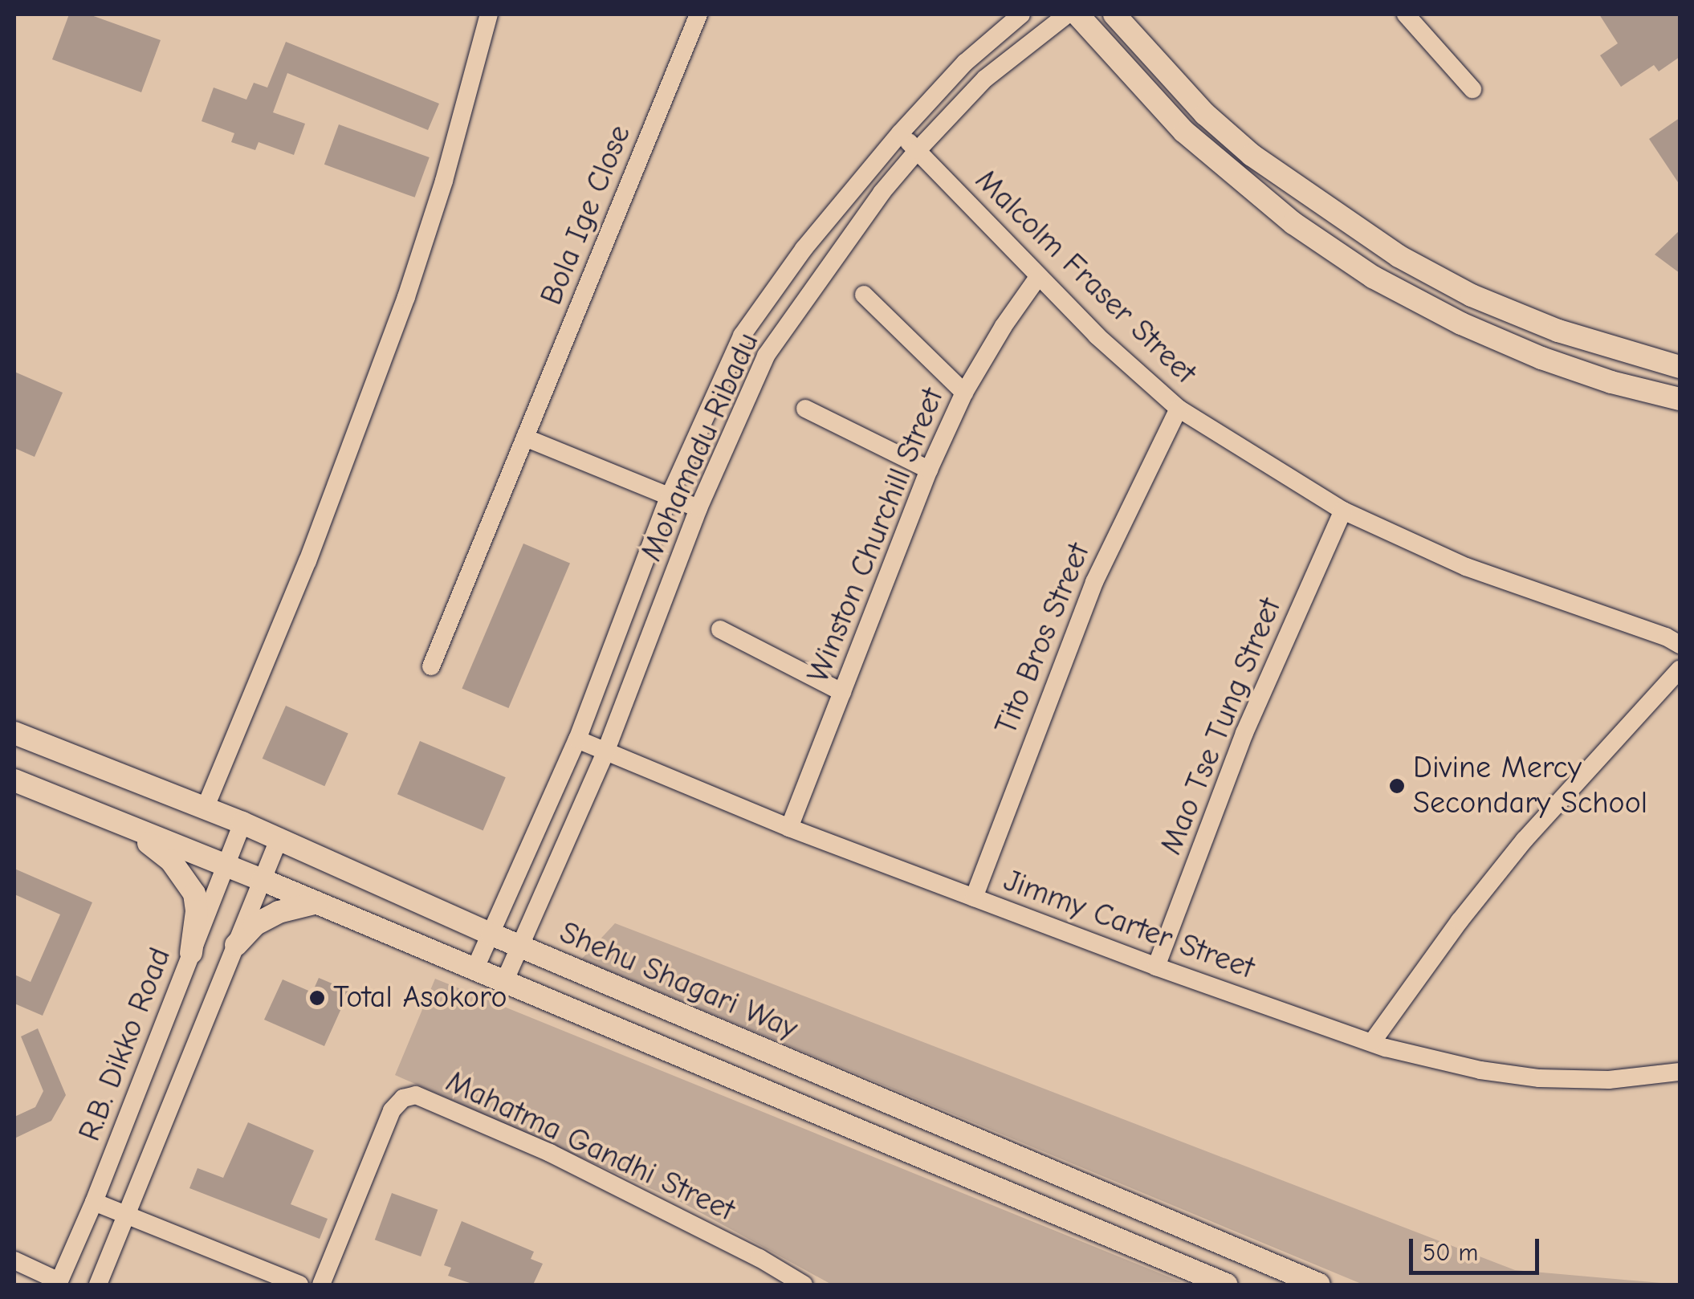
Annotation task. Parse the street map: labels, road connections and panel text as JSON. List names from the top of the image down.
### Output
{
  "streets": {
    "main road": ["Shehu Shagari Way"],
    "street": [
      "Bola Ige Close",
      "Malcolm Fraser Street",
      "Mohamadu Ribadu",
      "Winston Churchill Street",
      "Tito Bros Street",
      "Mao Tse Tung Street",
      "Jimmy Carter Street",
      "R.B. Dikko Road",
      "Mahatma Gandhi Street"
    ]
  },
  "crossings": [
    ["Malcolm Fraser Street", "Mohamadu Ribadu"],
    ["Malcolm Fraser Street", "Winston Churchill Street"],
    ["Malcolm Fraser Street", "Tito Bros Street"],
    ["Malcolm Fraser Street", "Mao Tse Tung Street"],
    ["Mohamadu Ribadu", "Jimmy Carter Street"],
    ["Mohamadu Ribadu", "Shehu Shagari Way"],
    ["Winston Churchill Street", "Jimmy Carter Street"],
    ["Tito Bros Street", "Jimmy Carter Street"],
    ["Mao Tse Tung Street", "Jimmy Carter Street"],
    ["Shehu Shagari Way", "R.B. Dikko Road"]
  ],
  "places": ["Divine Mercy Secondary School", "Total Asokoro"],
  "scale_bar": "50 m"
}
